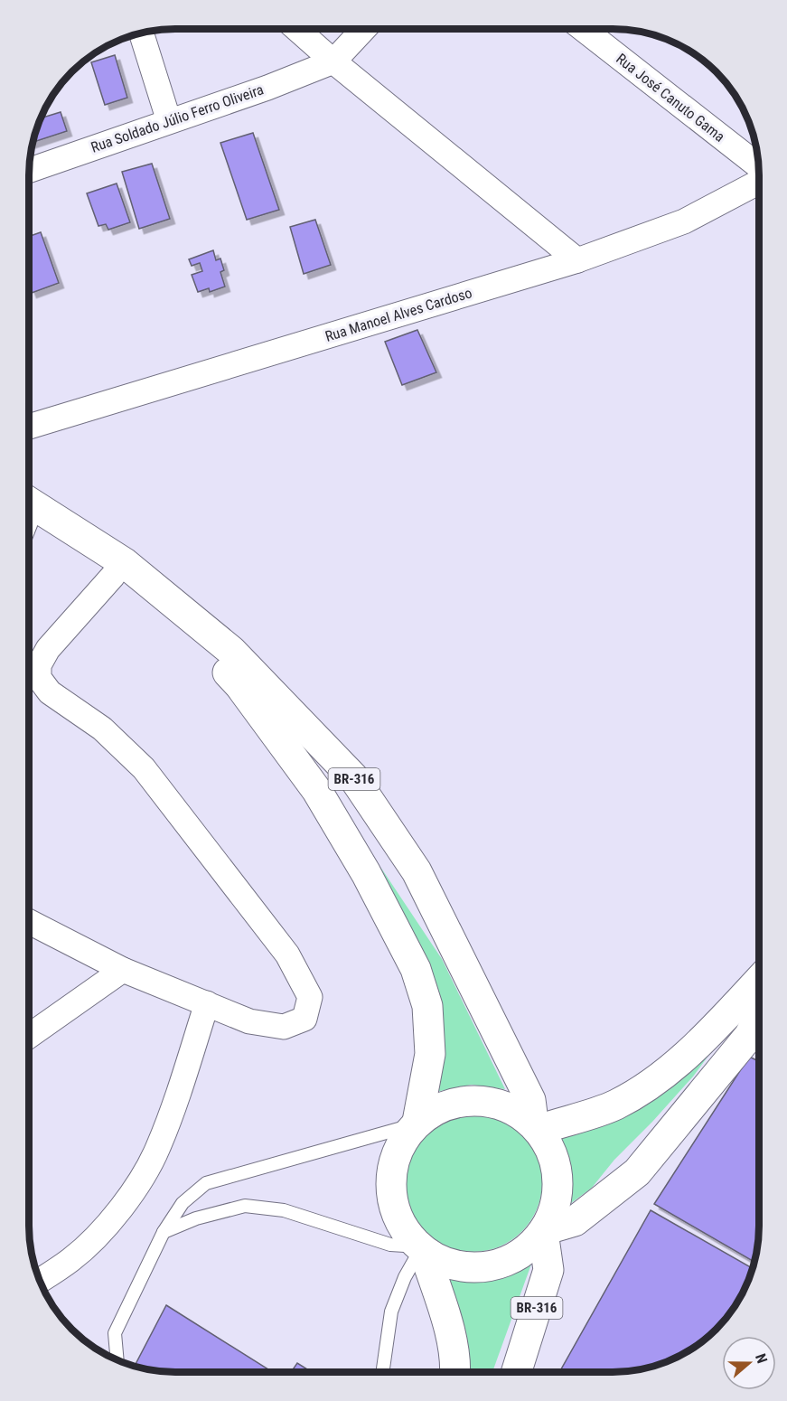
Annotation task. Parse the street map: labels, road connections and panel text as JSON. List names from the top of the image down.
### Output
{
  "streets": {
    "main road": ["BR-316"],
    "street": ["Rua José Canuto Gama", "Rua Soldado Júlio Ferro Oliveira", "Rua Manoel Alves Cardoso"]
  },
  "north": "right"
}
